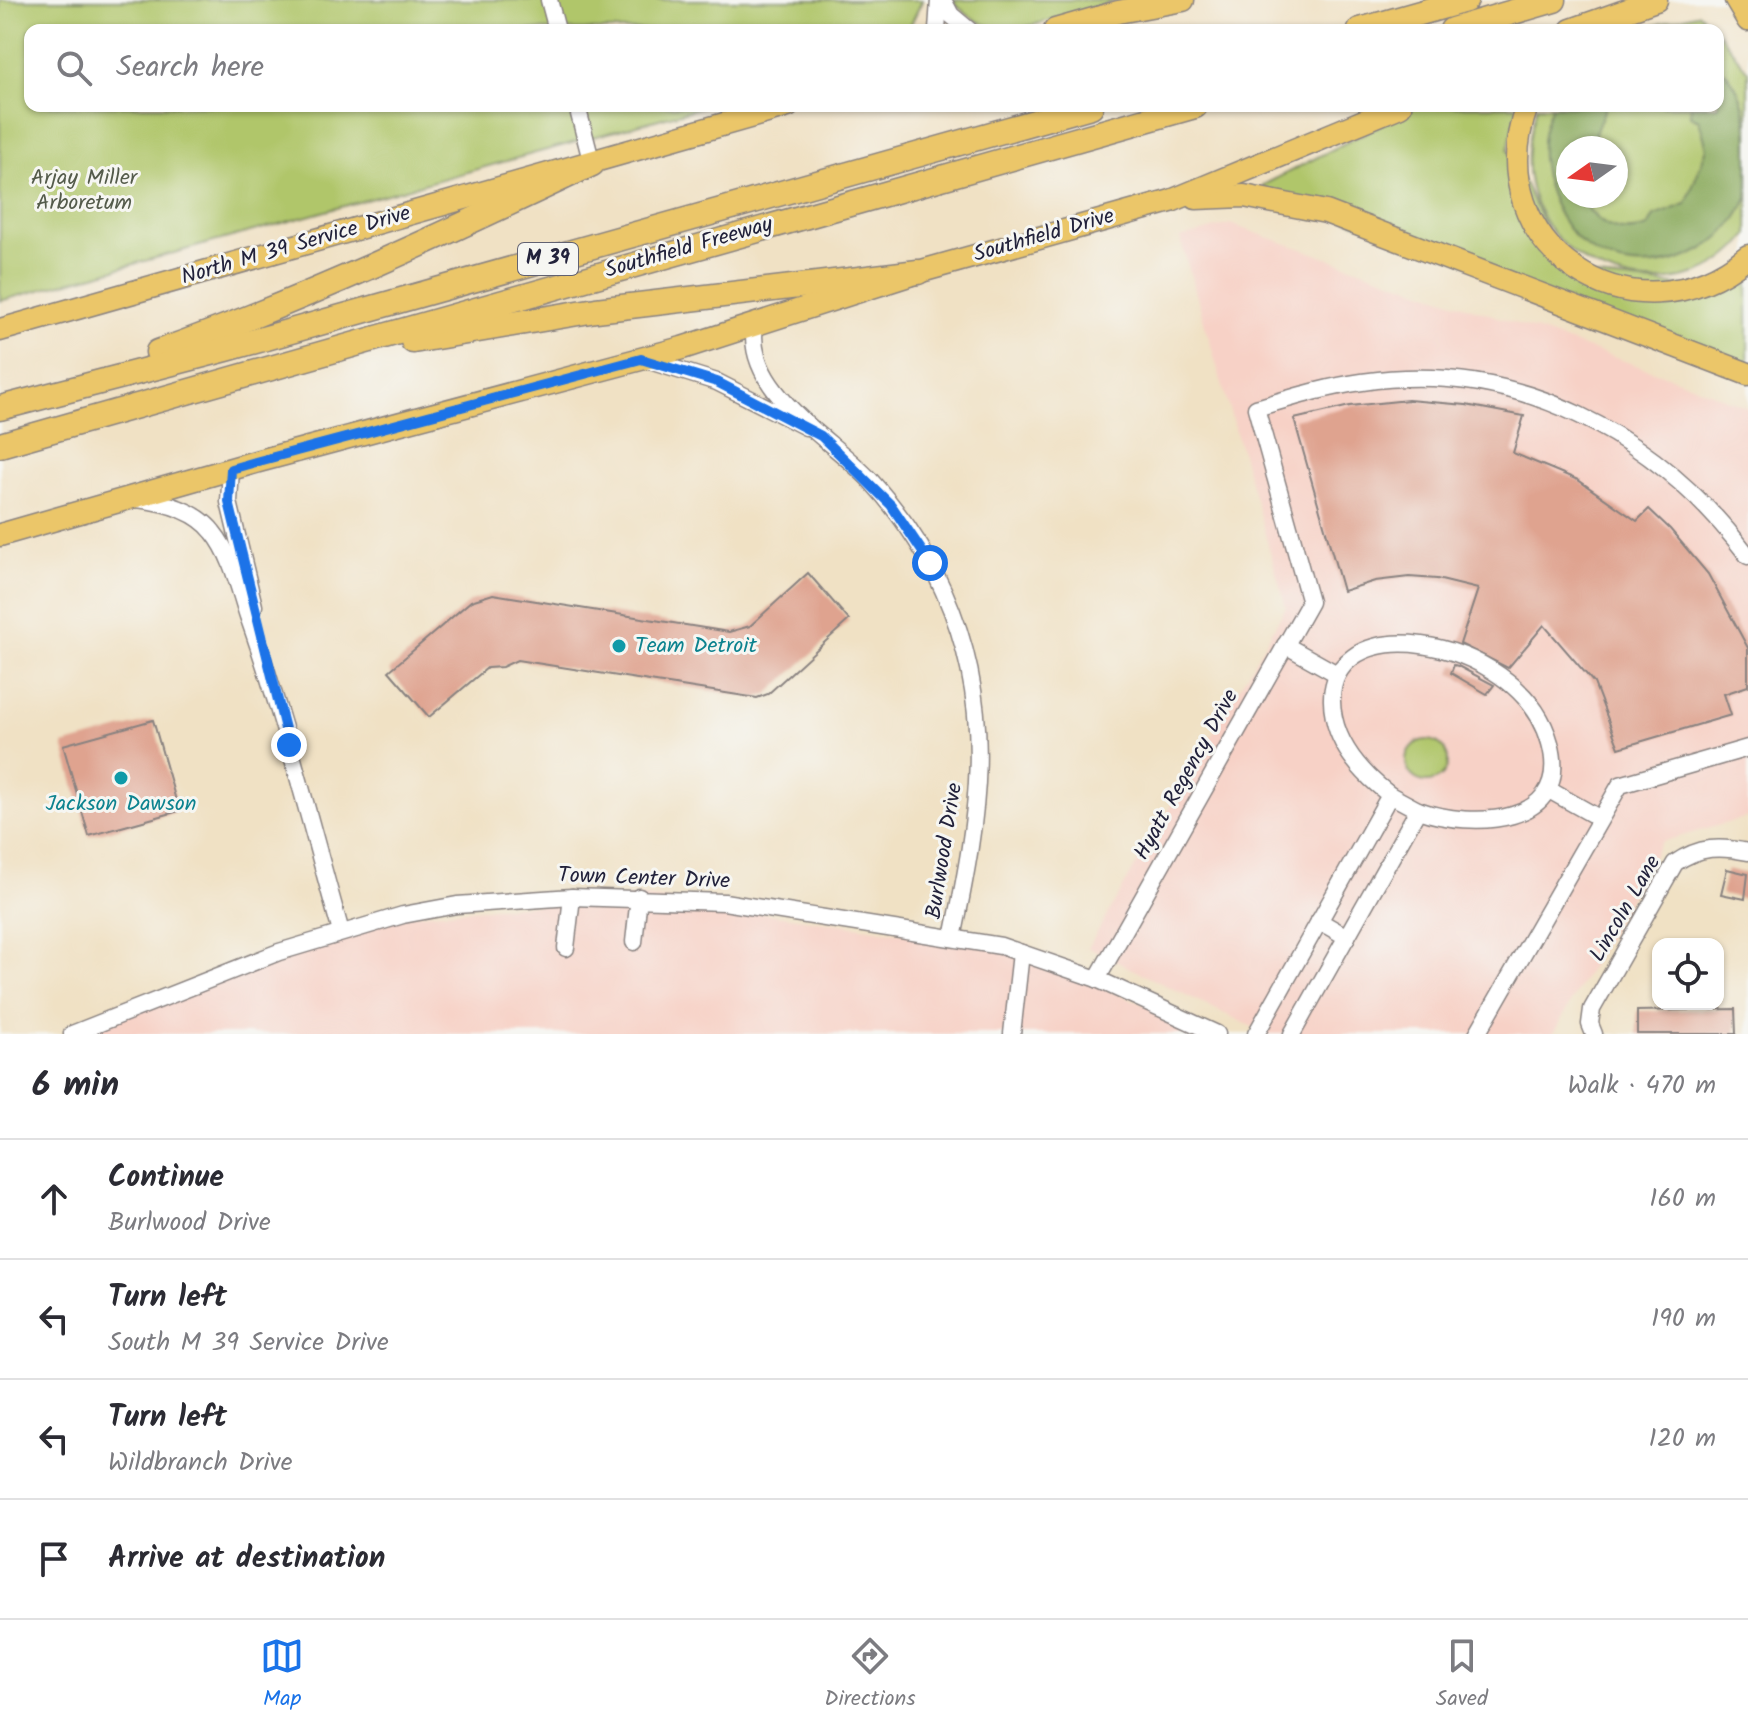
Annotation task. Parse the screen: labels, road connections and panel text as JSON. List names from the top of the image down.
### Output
{
  "streets": {
    "highway": ["Southfield Freeway", "M 39"],
    "main road": ["Southfield Drive", "North M 39 Service Drive"],
    "street": [
      "Hyatt Regency Drive",
      "Burlwood Drive",
      "Town Center Drive",
      "Lincoln Lane"
    ]
  },
  "crossings": [
    ["Southfield Drive", "Burlwood Drive"],
    ["Hyatt Regency Drive", "Town Center Drive"],
    ["Burlwood Drive", "Town Center Drive"]
  ],
  "parks": ["Arjay Miller Arboretum"],
  "places": ["Team Detroit", "Jackson Dawson"],
  "north": "left",
  "page": {
    "search": "Search here",
    "heading": ["6 min", "Walk · 470 m"],
    "list": [
      ["Continue", "Burlwood Drive", "160 m"],
      ["Turn left", "South M 39 Service Drive", "190 m"],
      ["Turn left", "Wildbranch Drive", "120 m"],
      "Arrive at destination"
    ],
    "nav": ["Map", "Directions", "Saved"]
  }
}
